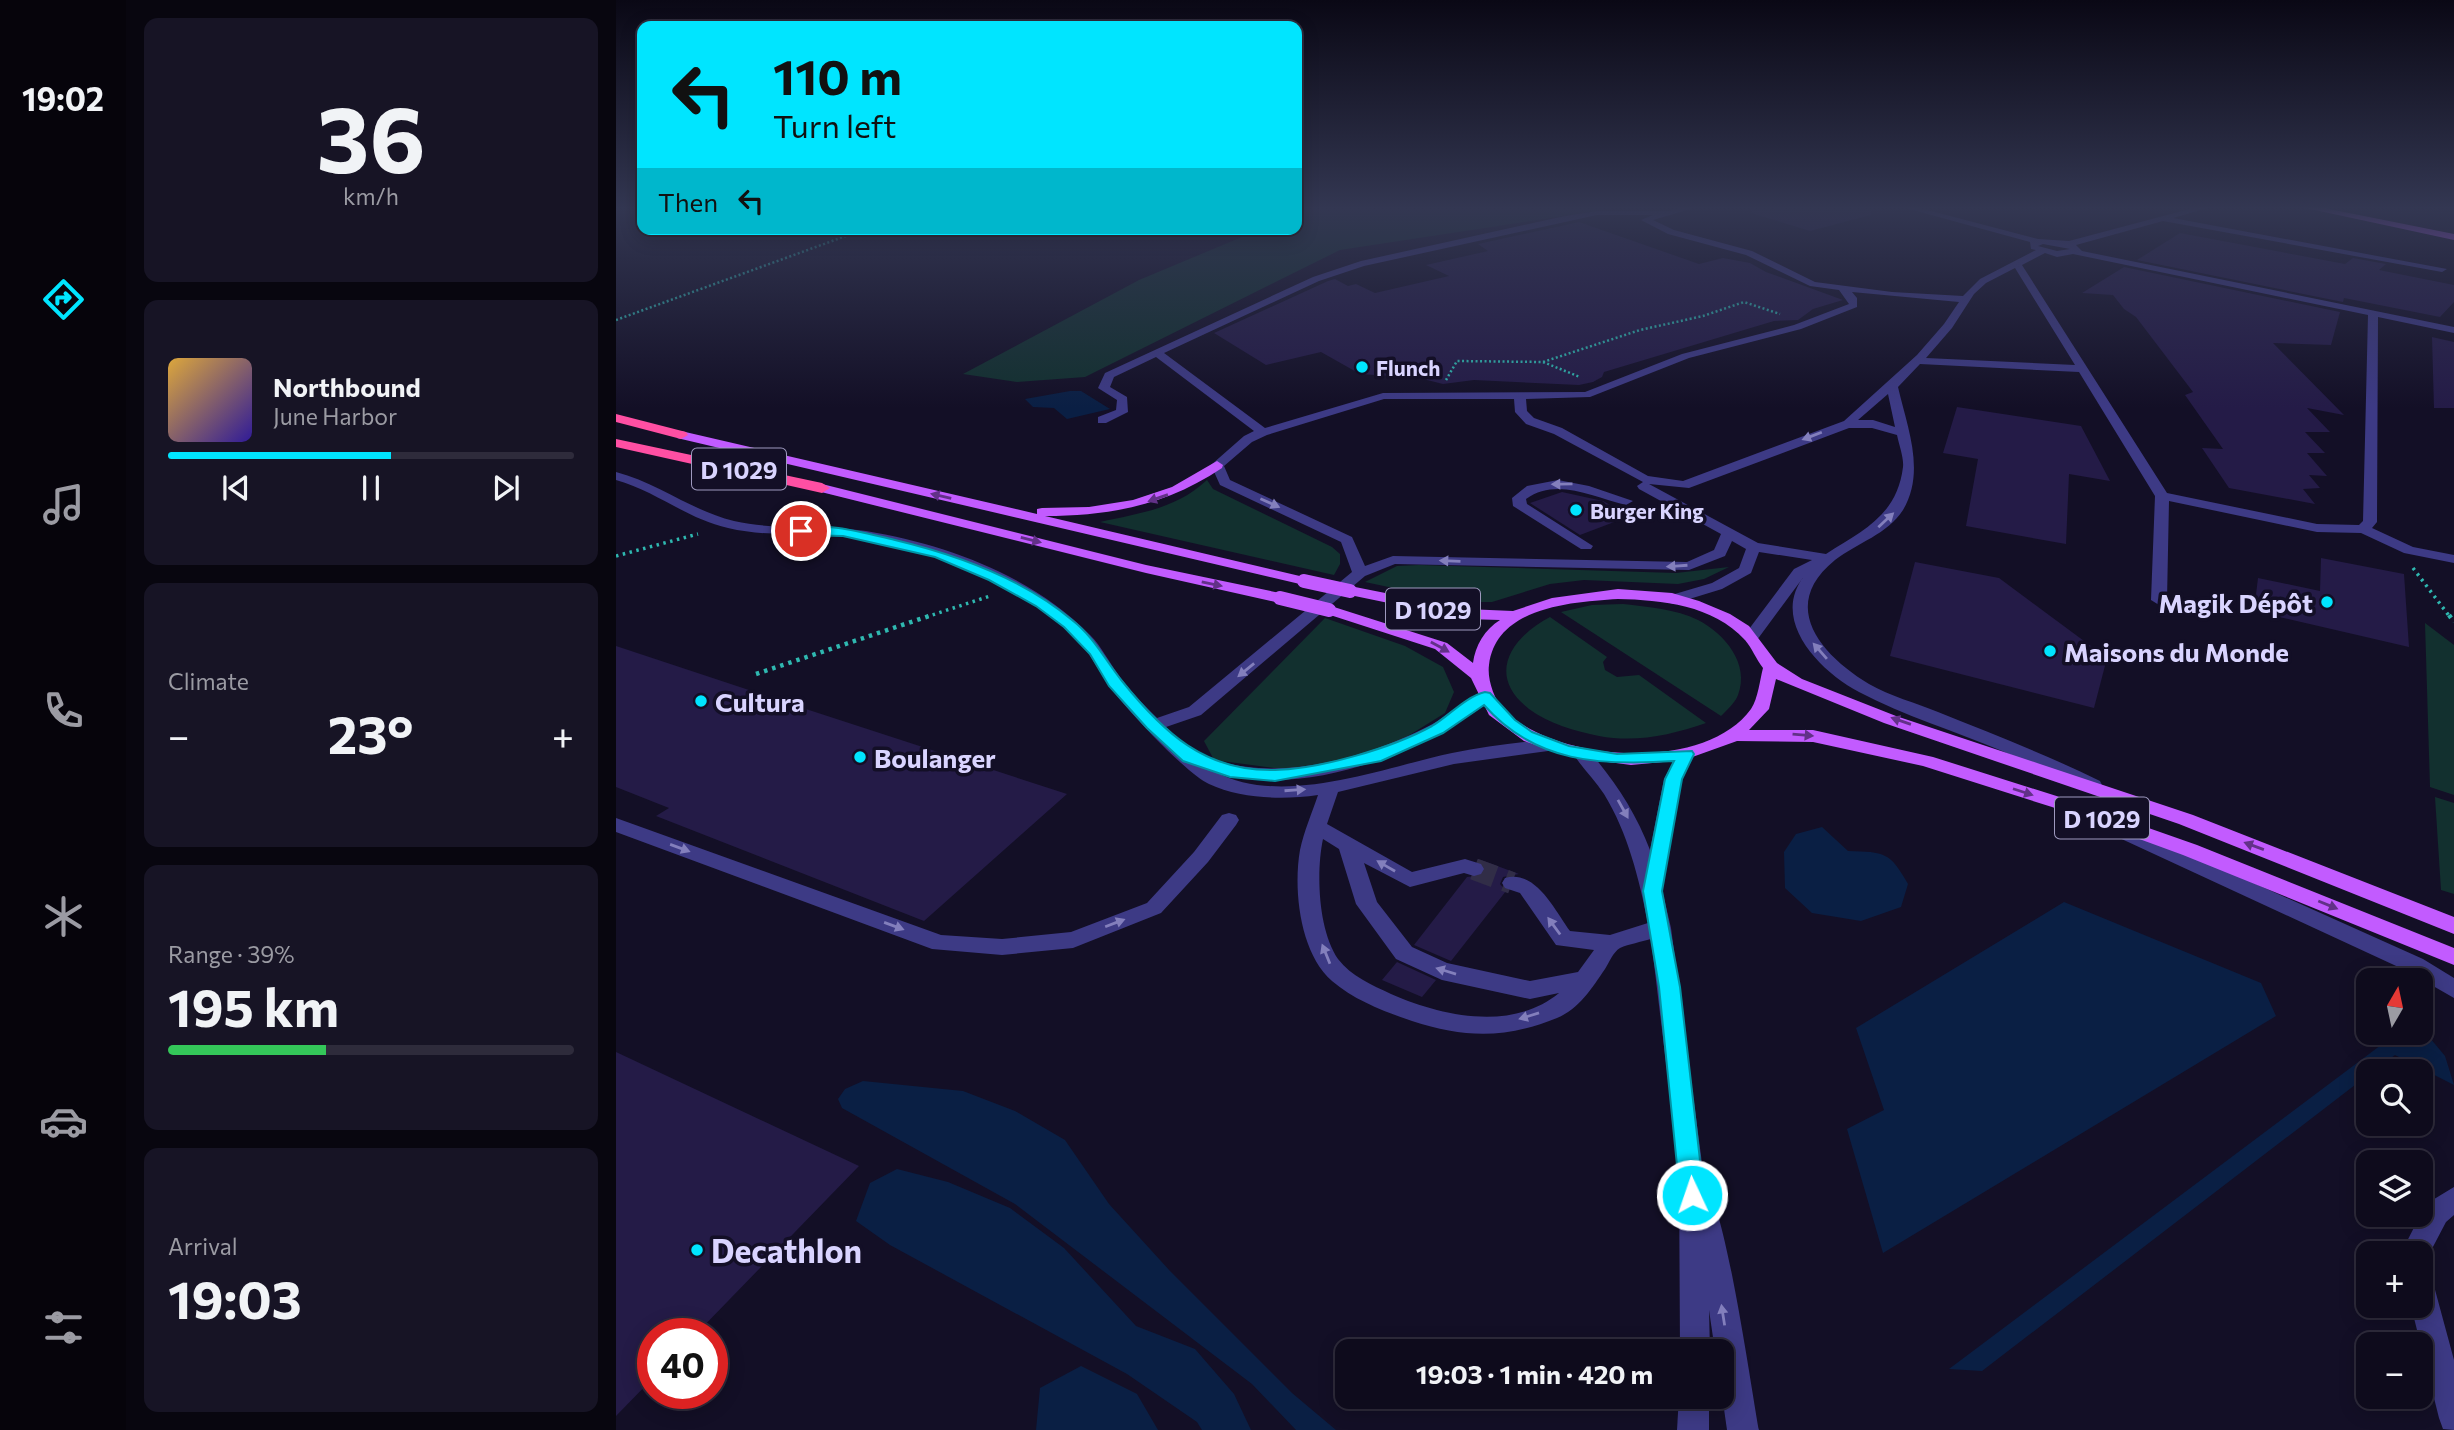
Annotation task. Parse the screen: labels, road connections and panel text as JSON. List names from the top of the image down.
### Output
{
  "streets": {
    "highway": ["D 1029"]
  },
  "places": [
    "Flunch",
    "Burger King",
    "Magik Dépôt",
    "Maisons du Monde",
    "Cultura",
    "Boulanger",
    "Decathlon"
  ],
  "north": "top",
  "page": {
    "tabs": "19:02",
    "tile": [
      ["36", "km/h"],
      "Climate",
      ["Range · 39%", "195 km"],
      ["Arrival", "19:03"]
    ],
    "turn": ["110 m", "Turn left"],
    "then": "Then",
    "song": ["Northbound", "June Harbor"],
    "heat": ["−", "23°", "+"],
    "map_buttons": ["+", "−"],
    "limit": "40",
    "trip": "19:03 · 1 min · 420 m"
  }
}
